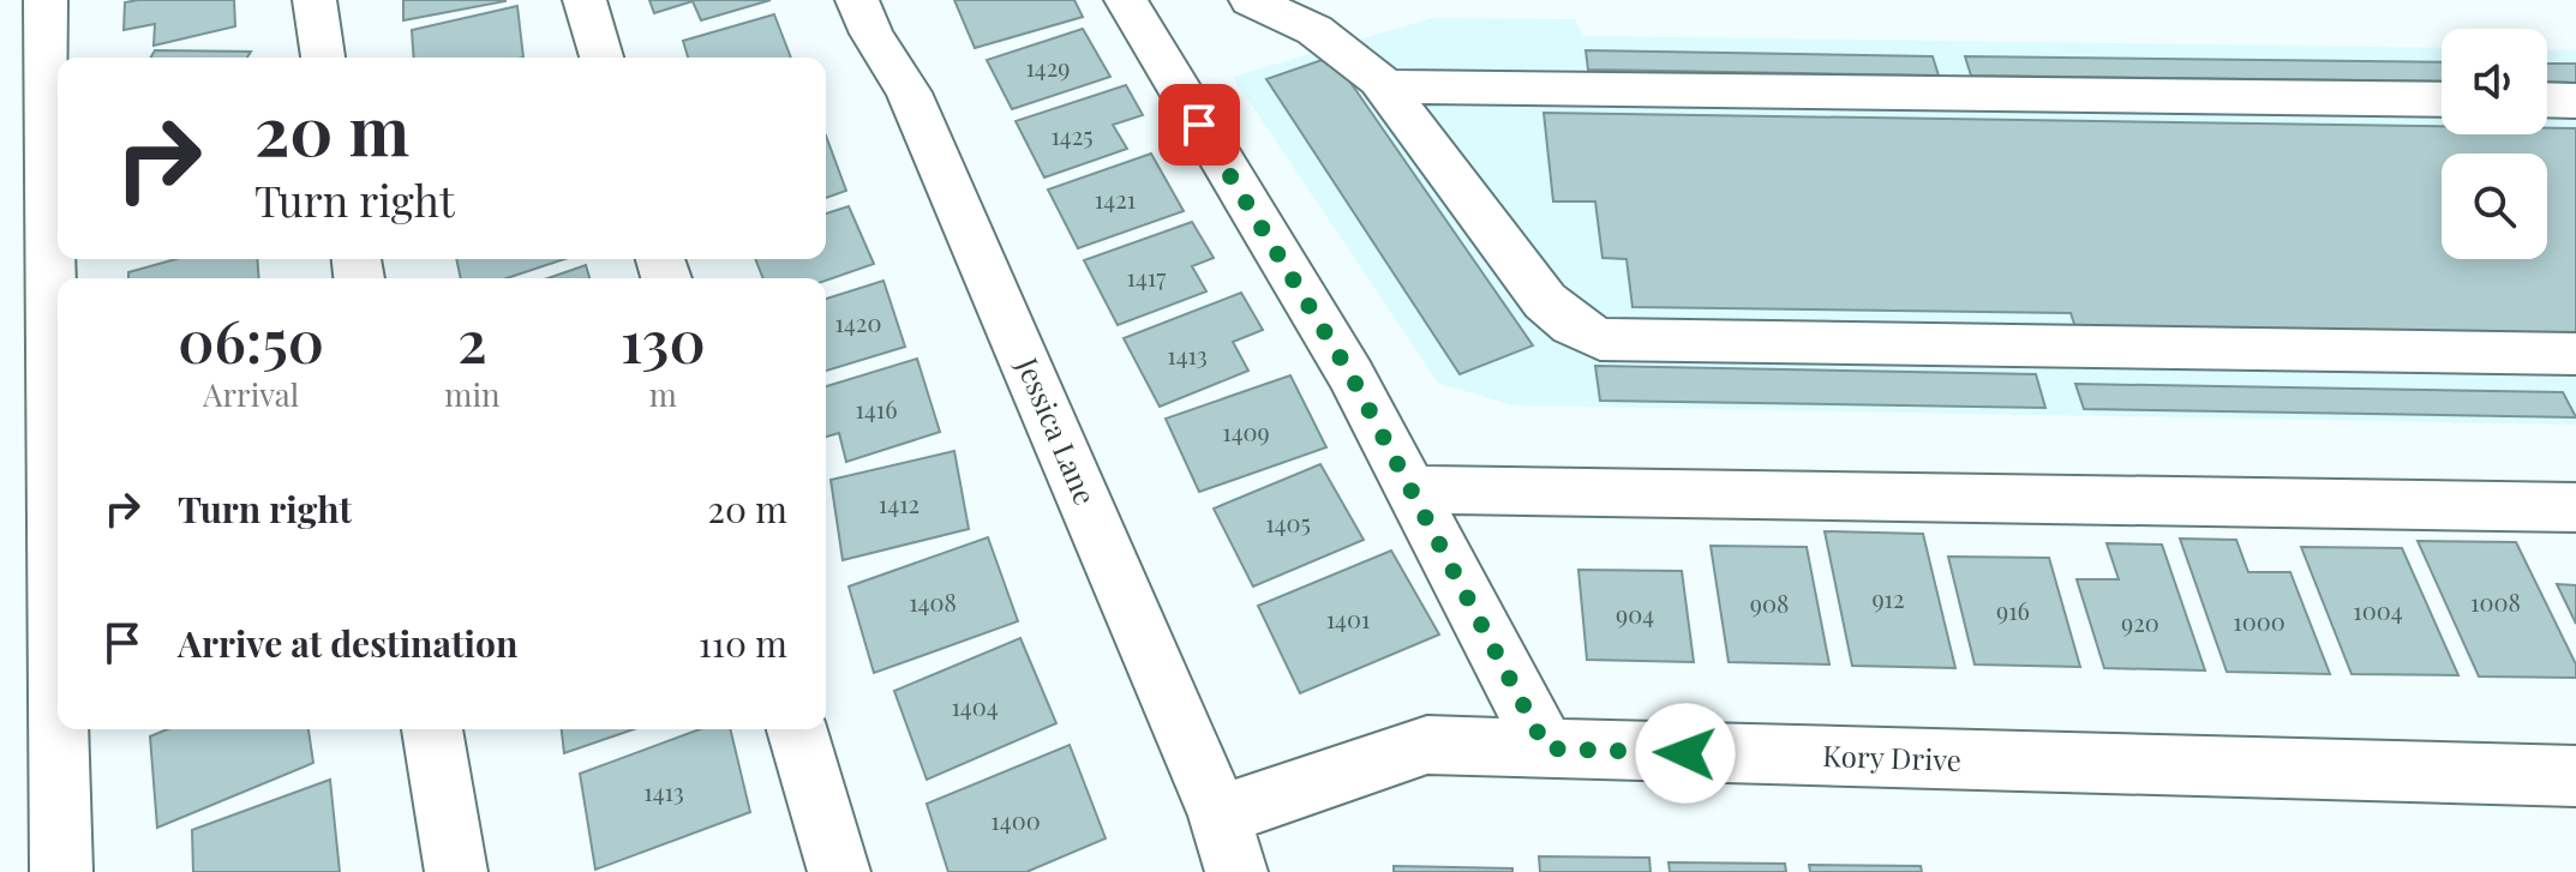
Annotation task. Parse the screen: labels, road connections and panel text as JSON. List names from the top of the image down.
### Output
{
  "streets": {
    "street": ["Jessica Lane", "Kory Drive"]
  },
  "crossings": [
    ["Jessica Lane", "Kory Drive"]
  ],
  "house_numbers": [
    "1429",
    "1425",
    "1421",
    "1417",
    "1420",
    "1413",
    "1416",
    "1409",
    "1412",
    "1405",
    "912",
    "1408",
    "1008",
    "908",
    "916",
    "1004",
    "904",
    "1401",
    "1000",
    "920",
    "1404",
    "1413",
    "1400"
  ],
  "page": {
    "turn": ["20 m", "Turn right"],
    "eta": [
      "06:50",
      "Arrival",
      "2",
      "min",
      "130",
      "m"
    ],
    "list": [
      {
        "name": "Turn right",
        "value": "20 m"
      },
      {
        "name": "Arrive at destination",
        "value": "110 m"
      }
    ]
  }
}
